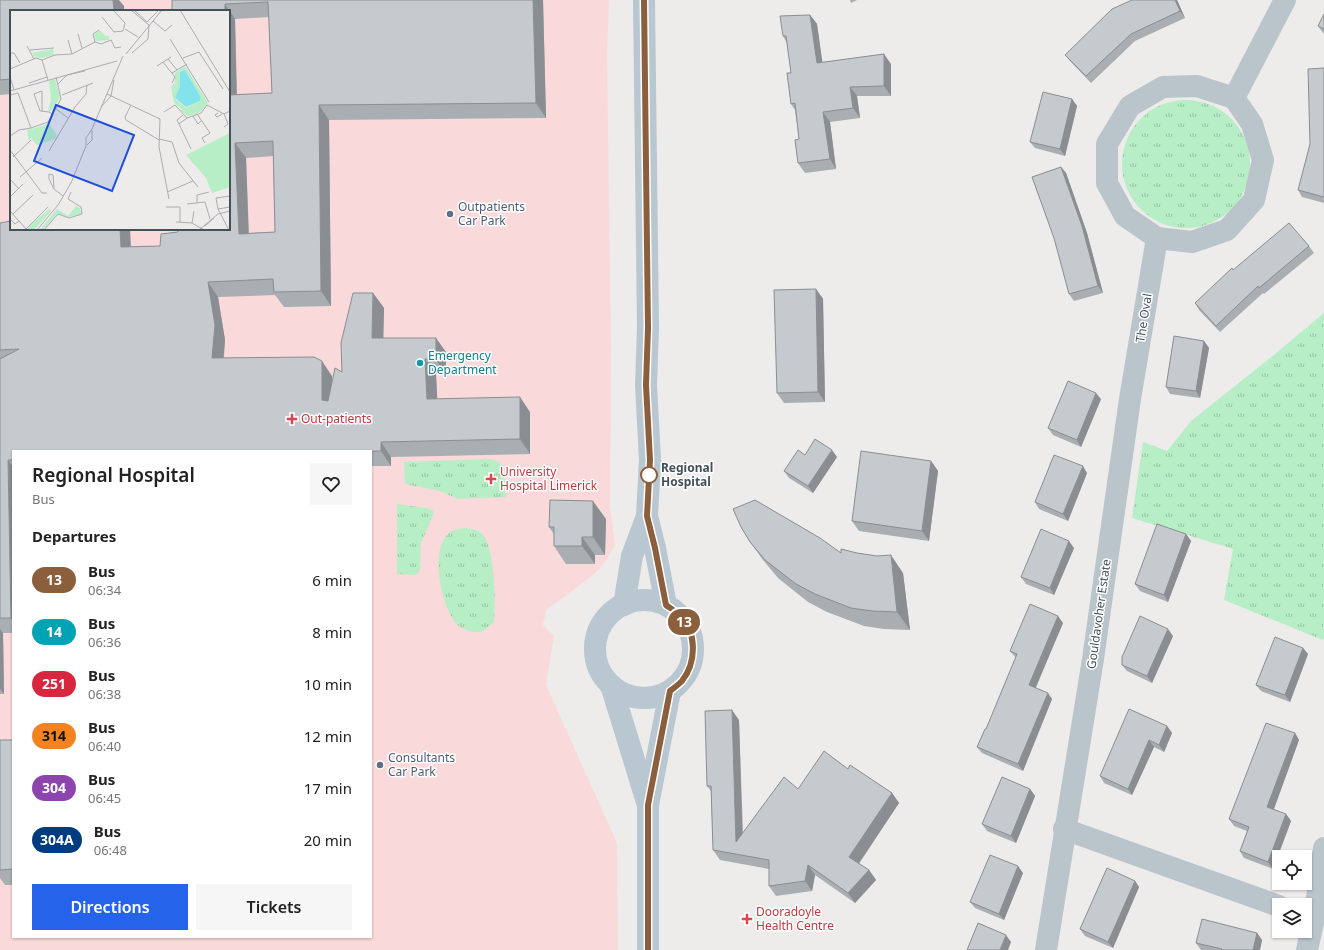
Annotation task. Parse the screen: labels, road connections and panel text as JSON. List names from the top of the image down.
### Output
{
  "streets": {
    "street": ["The Oval", "Gouldavoher Estate"]
  },
  "crossings": [
    ["The Oval", "Gouldavoher Estate"]
  ],
  "places": {
    "other": [
      "Outpatients Car Park",
      "Emergency Department",
      "Regional Hospital",
      "Consultants Car Park"
    ],
    "health": ["Out-patients", "University Hospital Limerick", "Dooradoyle Health Centre"]
  },
  "lines": ["bus line 13"],
  "page": {
    "on_map": "13",
    "heading": [
      ["Regional Hospital", "Bus"],
      "Departures"
    ],
    "list": [
      {
        "mark": "13",
        "name": "Bus",
        "note": "06:34",
        "value": "6 min"
      },
      {
        "mark": "14",
        "name": "Bus",
        "note": "06:36",
        "value": "8 min"
      },
      {
        "mark": "251",
        "name": "Bus",
        "note": "06:38",
        "value": "10 min"
      },
      {
        "mark": "314",
        "name": "Bus",
        "note": "06:40",
        "value": "12 min"
      },
      {
        "mark": "304",
        "name": "Bus",
        "note": "06:45",
        "value": "17 min"
      },
      {
        "mark": "304A",
        "name": "Bus",
        "note": "06:48",
        "value": "20 min"
      }
    ],
    "buttons": ["Directions", "Tickets"]
  }
}
